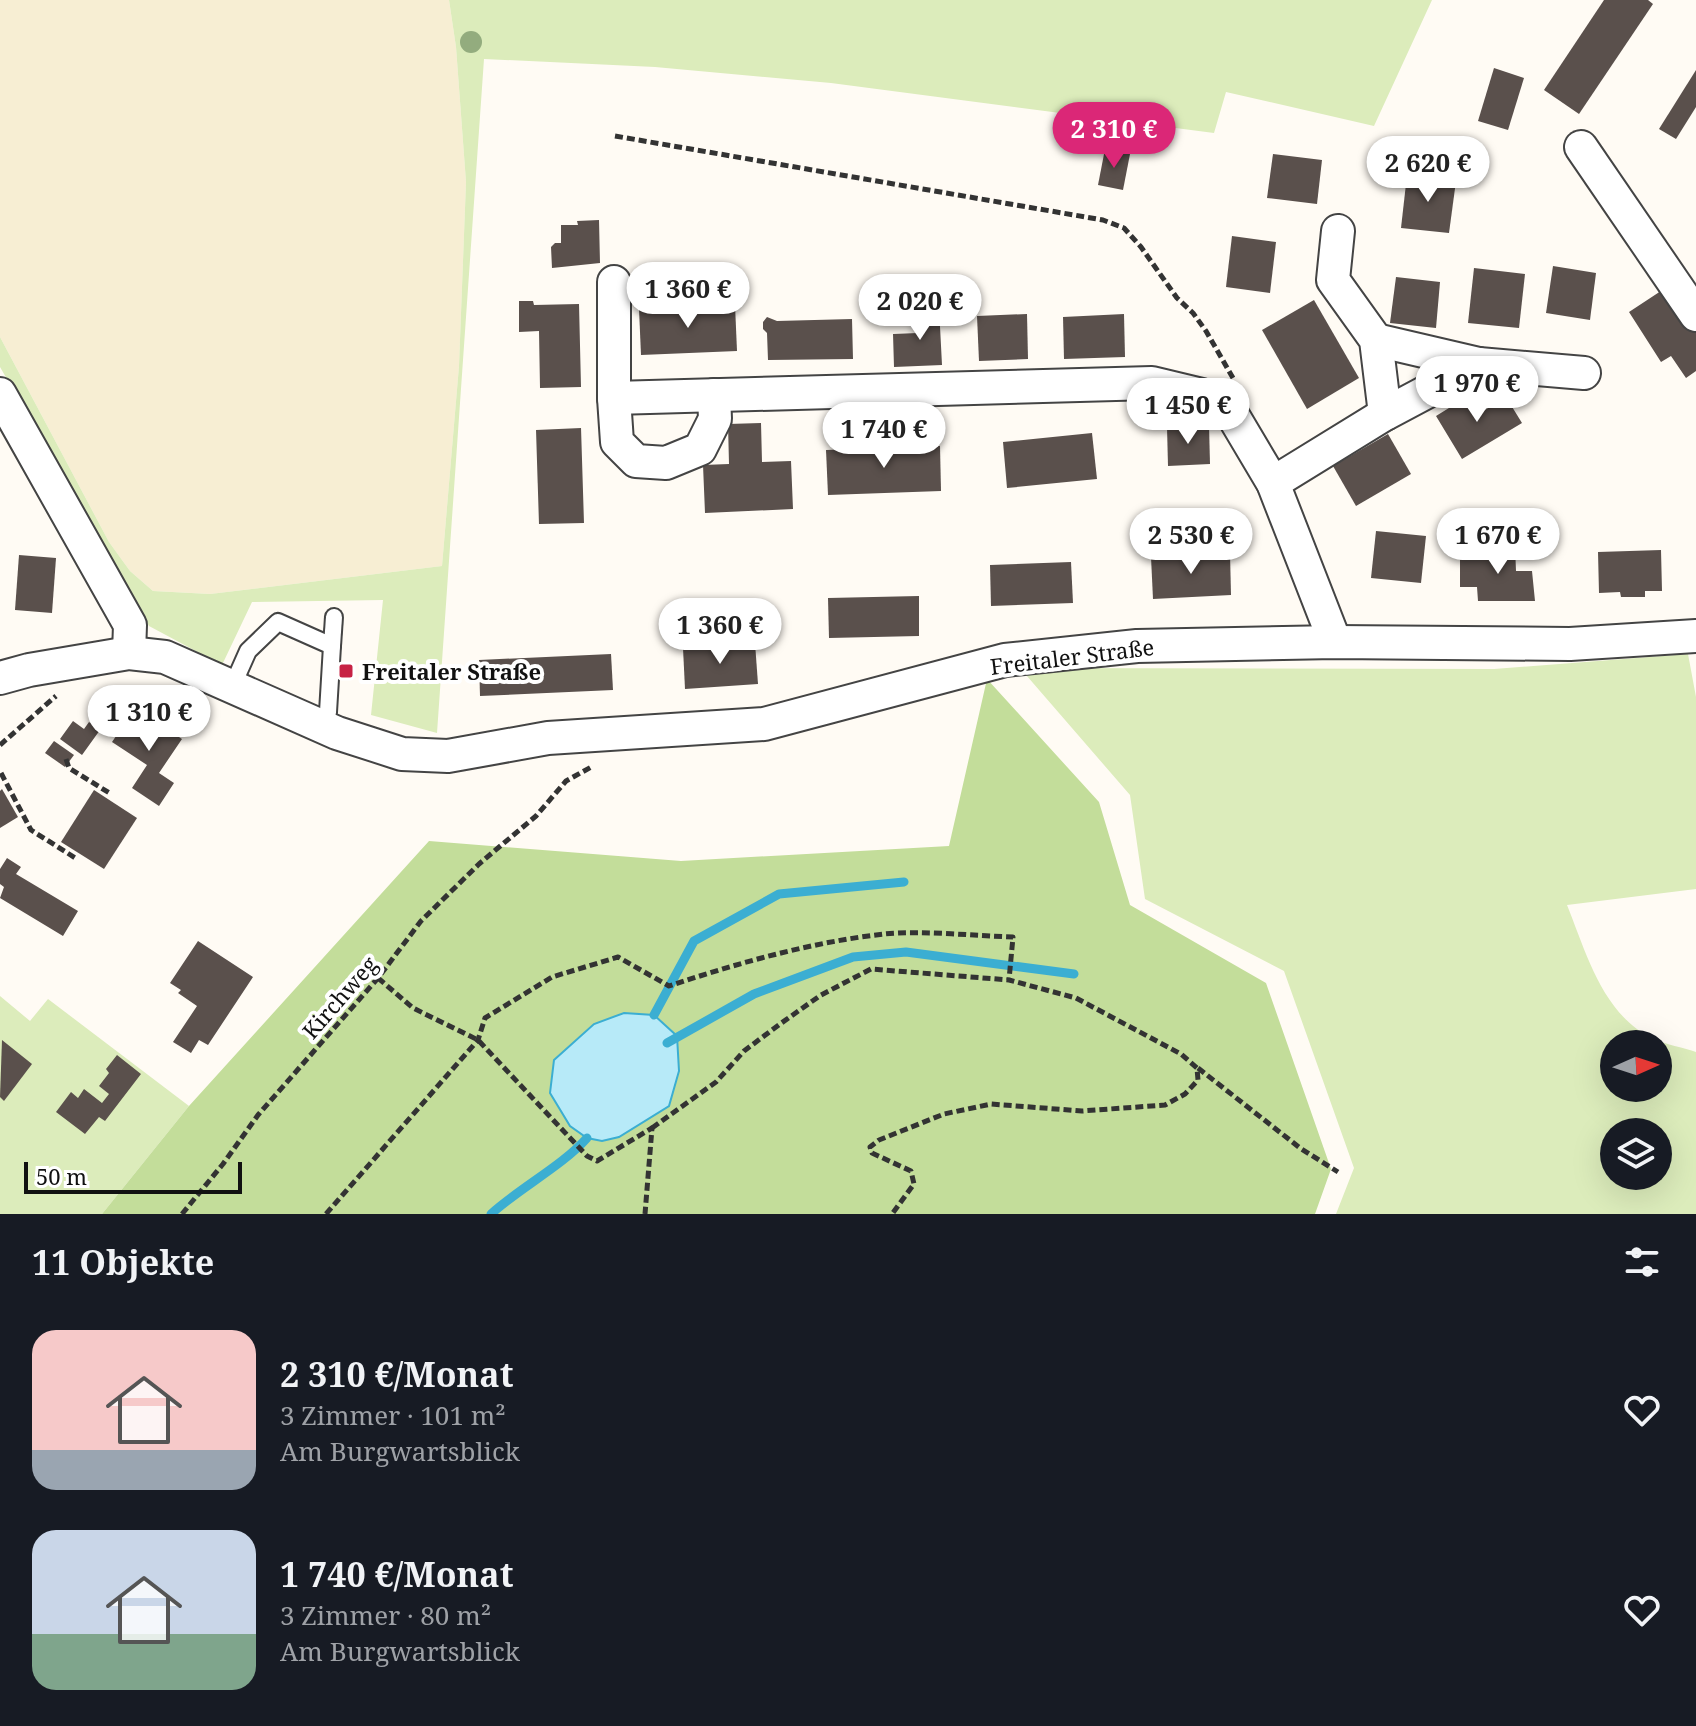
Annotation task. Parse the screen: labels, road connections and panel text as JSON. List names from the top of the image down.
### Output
{
  "streets": {
    "street": ["Freitaler Straße"],
    "path": ["Kirchweg"]
  },
  "places": {
    "transit": ["Freitaler Straße"]
  },
  "scale_bar": "50 m",
  "north": "right",
  "page": {
    "price": [
      "2 310 €",
      "2 620 €",
      "1 360 €",
      "2 020 €",
      "1 970 €",
      "1 450 €",
      "1 740 €",
      "2 530 €",
      "1 670 €",
      "1 360 €",
      "1 310 €"
    ],
    "scale": "50 m",
    "heading": "11 Objekte",
    "list": [
      {
        "name": "2 310 €/Monat",
        "note": "3 Zimmer · 101 m² · Am Burgwartsblick"
      },
      {
        "name": "1 740 €/Monat",
        "note": "3 Zimmer · 80 m² · Am Burgwartsblick"
      }
    ]
  }
}
